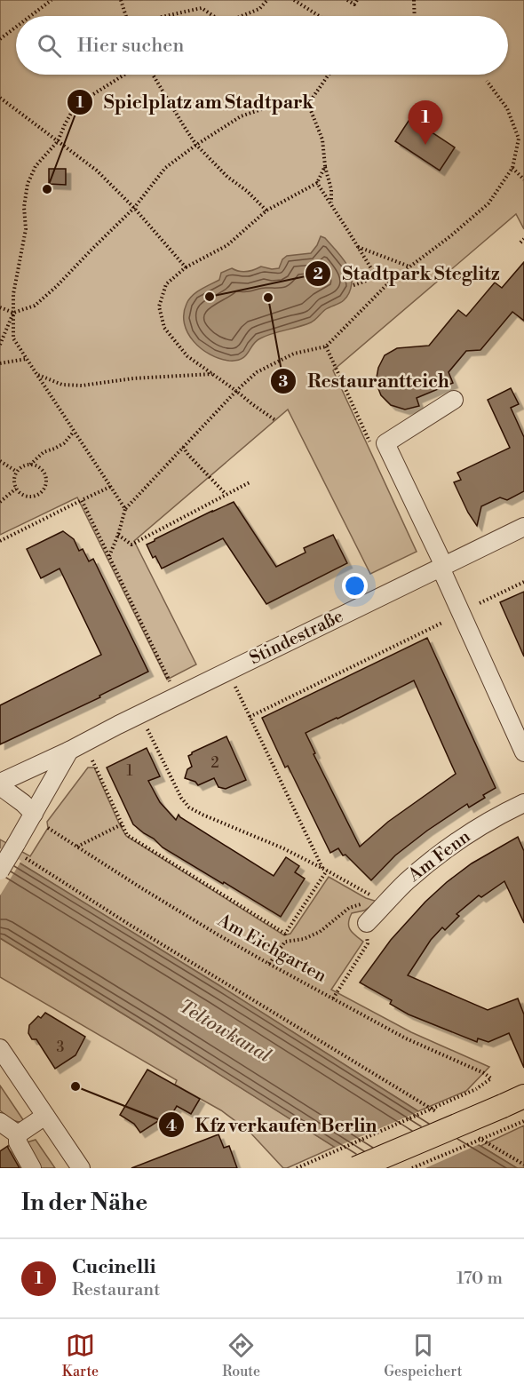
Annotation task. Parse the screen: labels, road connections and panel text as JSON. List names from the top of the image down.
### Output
{
  "streets": {
    "street": ["Stindestraße", "Am Fenn"],
    "path": ["Am Eichgarten"]
  },
  "water": ["Teltowkanal"],
  "places": [
    "Spielplatz am Stadtpark",
    "Stadtpark Steglitz",
    "Restaurantteich",
    "Kfz verkaufen Berlin"
  ],
  "house_numbers": ["2", "1", "3"],
  "page": {
    "search": "Hier suchen",
    "pins": "1",
    "heading": "In der Nähe",
    "list": [
      {
        "mark": "1",
        "name": "Cucinelli",
        "note": "Restaurant",
        "value": "170 m"
      }
    ],
    "nav": ["Karte", "Route", "Gespeichert"]
  }
}
